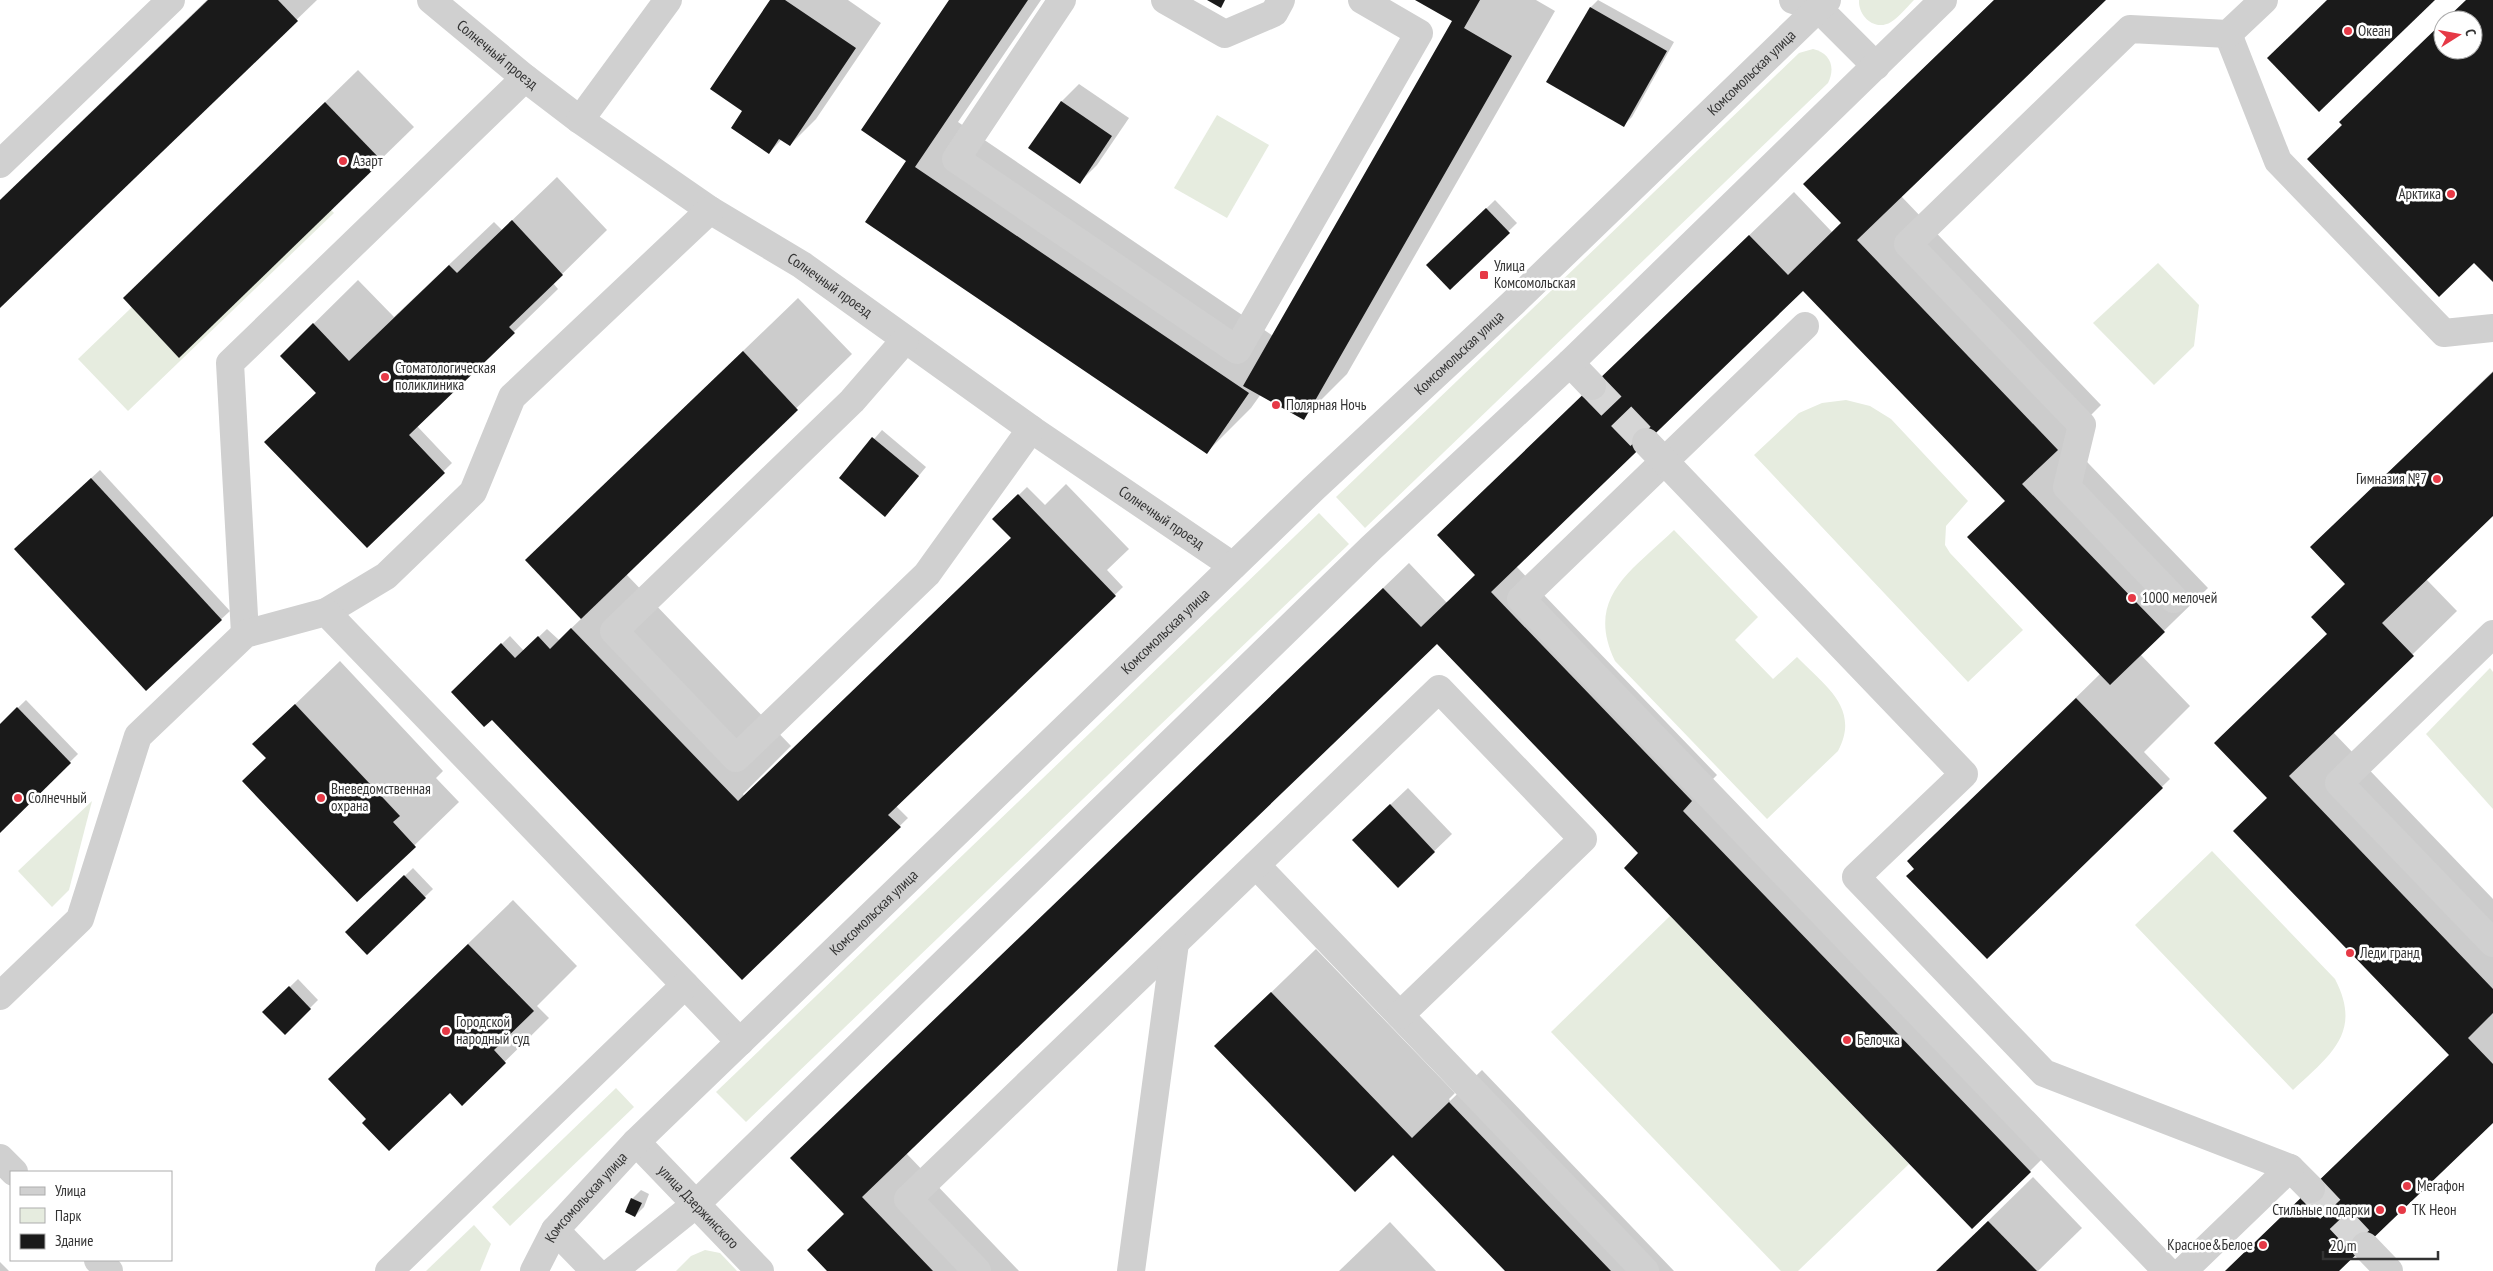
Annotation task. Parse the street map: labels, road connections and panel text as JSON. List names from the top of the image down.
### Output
{
  "streets": {
    "street": ["Солнечный проезд", "Комсомольская улица", "улица Дзержинского"]
  },
  "crossings": [
    ["Солнечный проезд", "Комсомольская улица"],
    ["Комсомольская улица", "улица Дзержинского"]
  ],
  "places": {
    "other": [
      "Океан",
      "Азарт",
      "Арктика",
      "Стоматологическая поликлиника",
      "Полярная Ночь",
      "Гимназия №7",
      "1000 мелочей",
      "Солнечный",
      "Вневедомственная охрана",
      "Леди гранд",
      "Городской народный суд",
      "Белочка",
      "Мегафон",
      "Стильные подарки",
      "ТК Неон",
      "Красное&Белое"
    ],
    "transit": ["Улица Комсомольская"]
  },
  "legend": ["Улица", "Парк", "Здание"],
  "scale_bar": "20 m",
  "north": "right"
}
